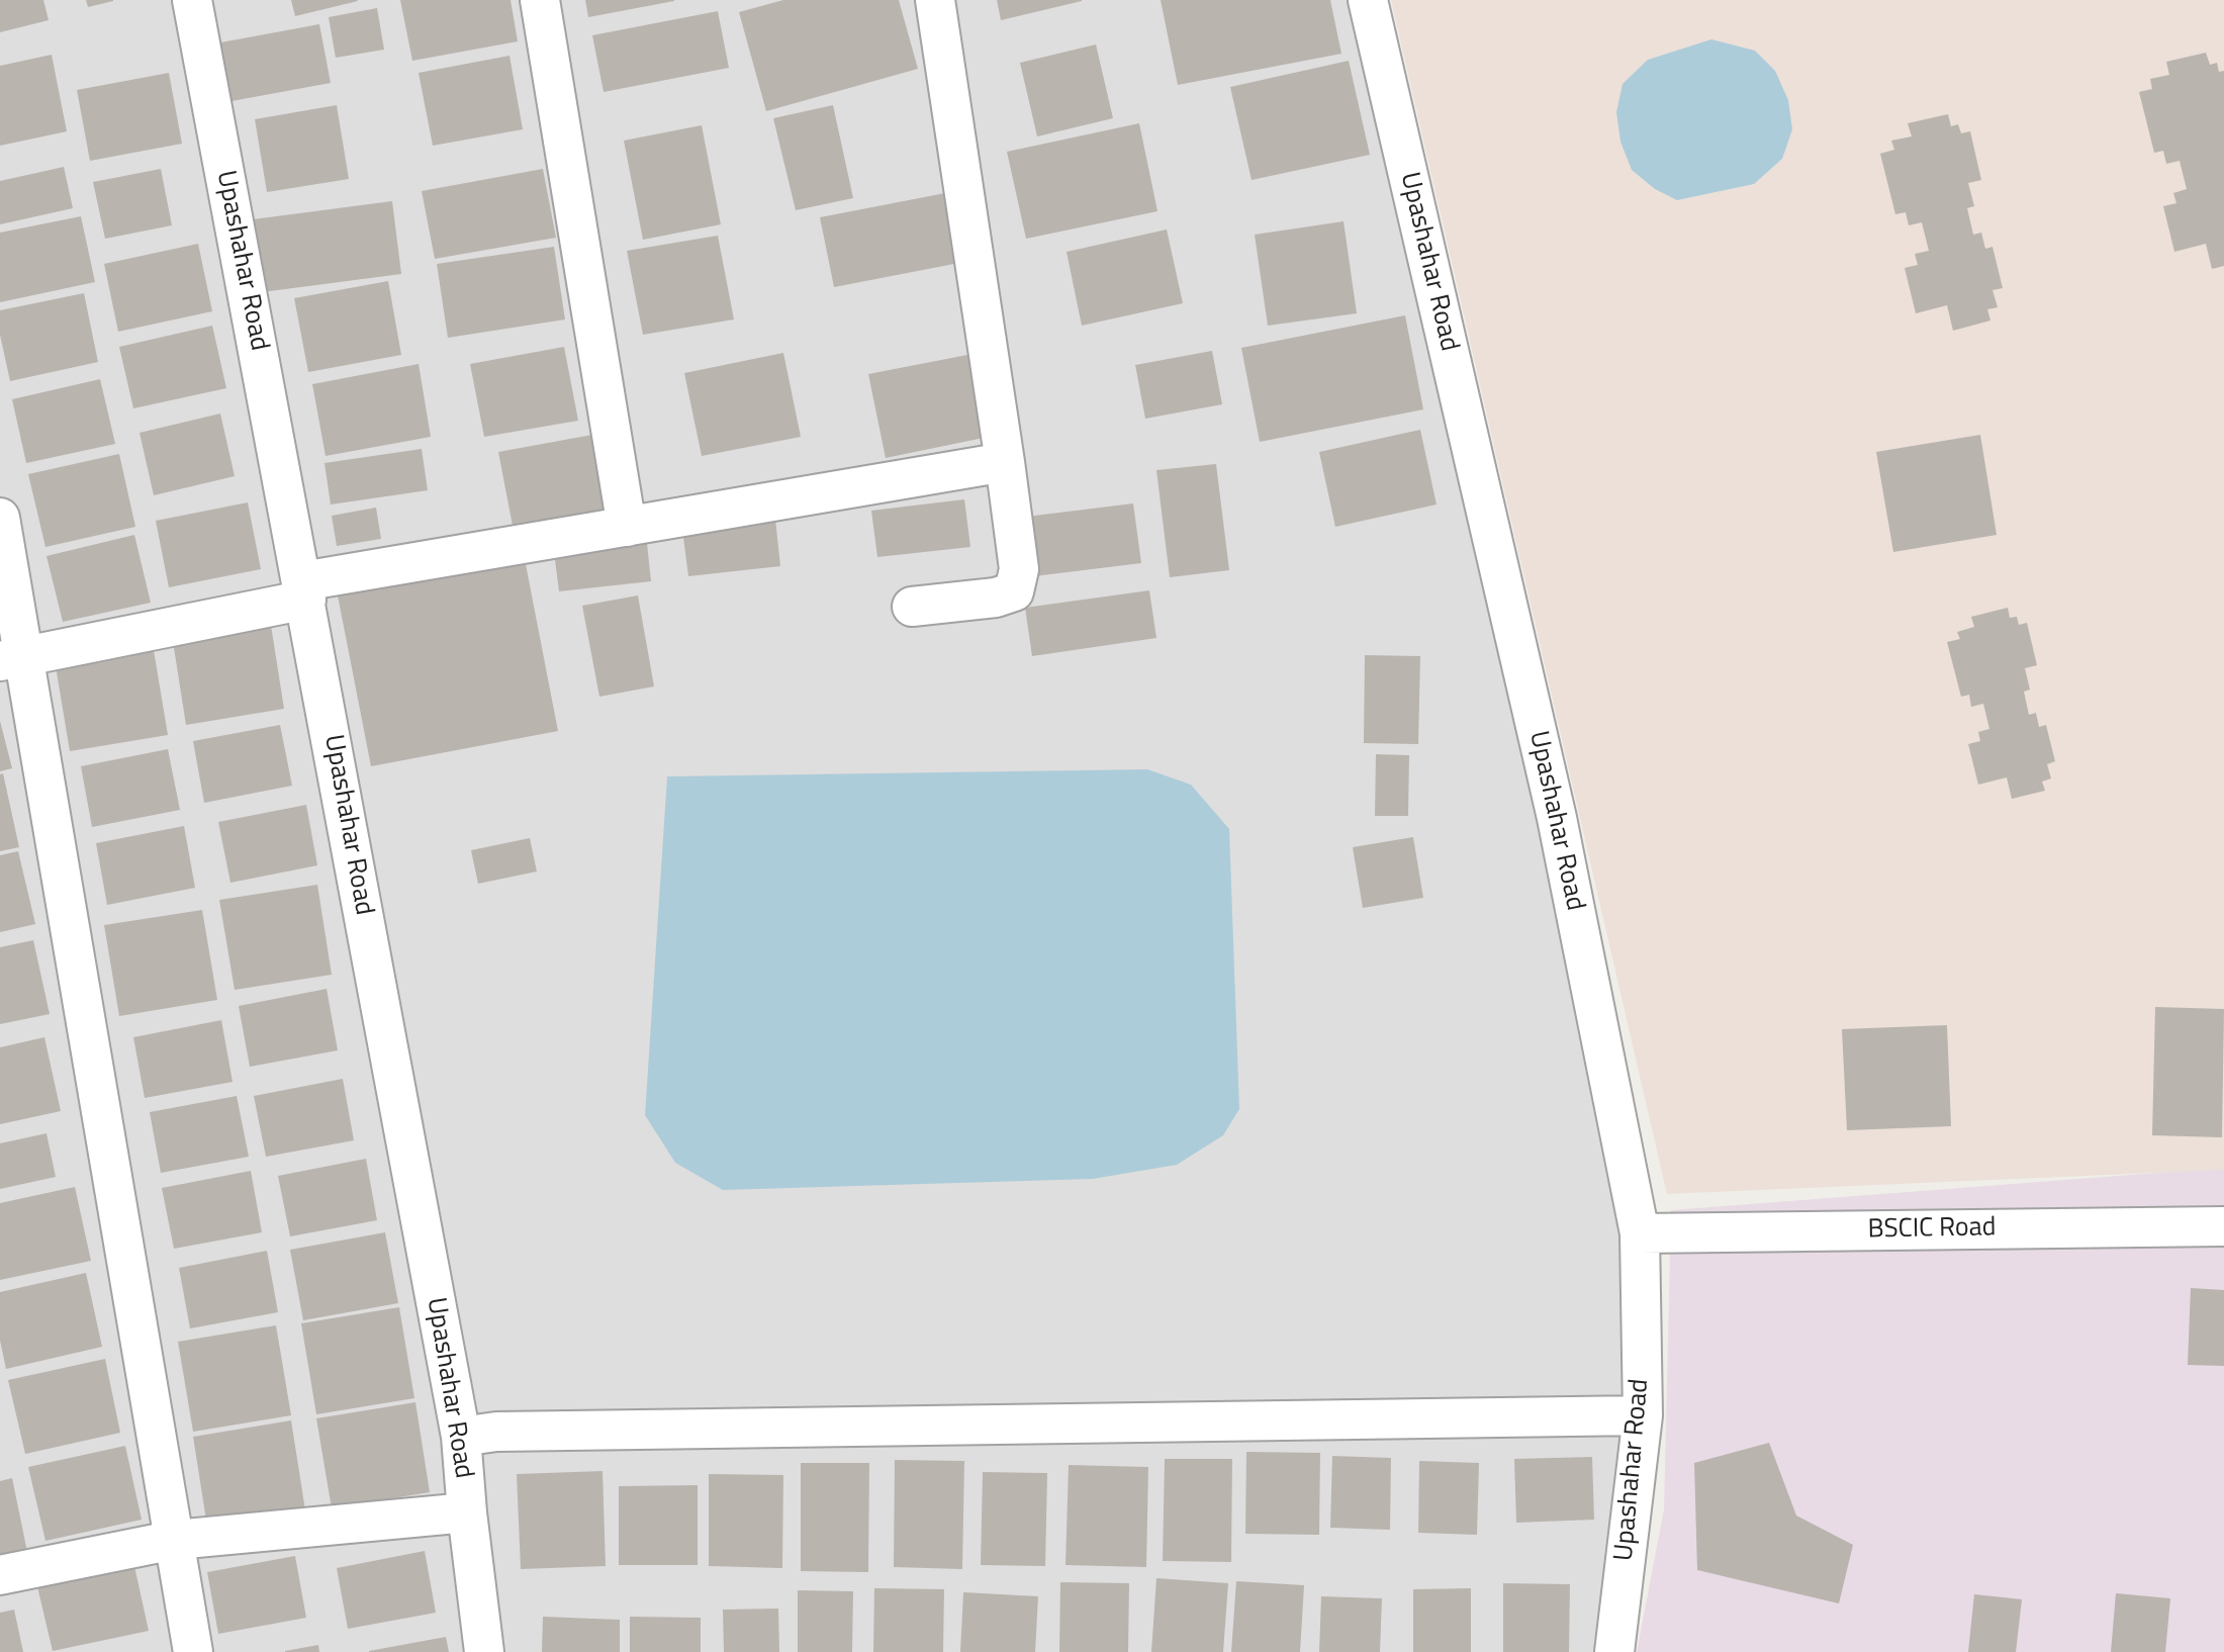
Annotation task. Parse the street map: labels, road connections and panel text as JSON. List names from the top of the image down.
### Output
{
  "streets": {
    "street": ["Upashahar Road", "BSCIC Road"]
  },
  "crossings": [
    ["Upashahar Road", "BSCIC Road"]
  ]
}
